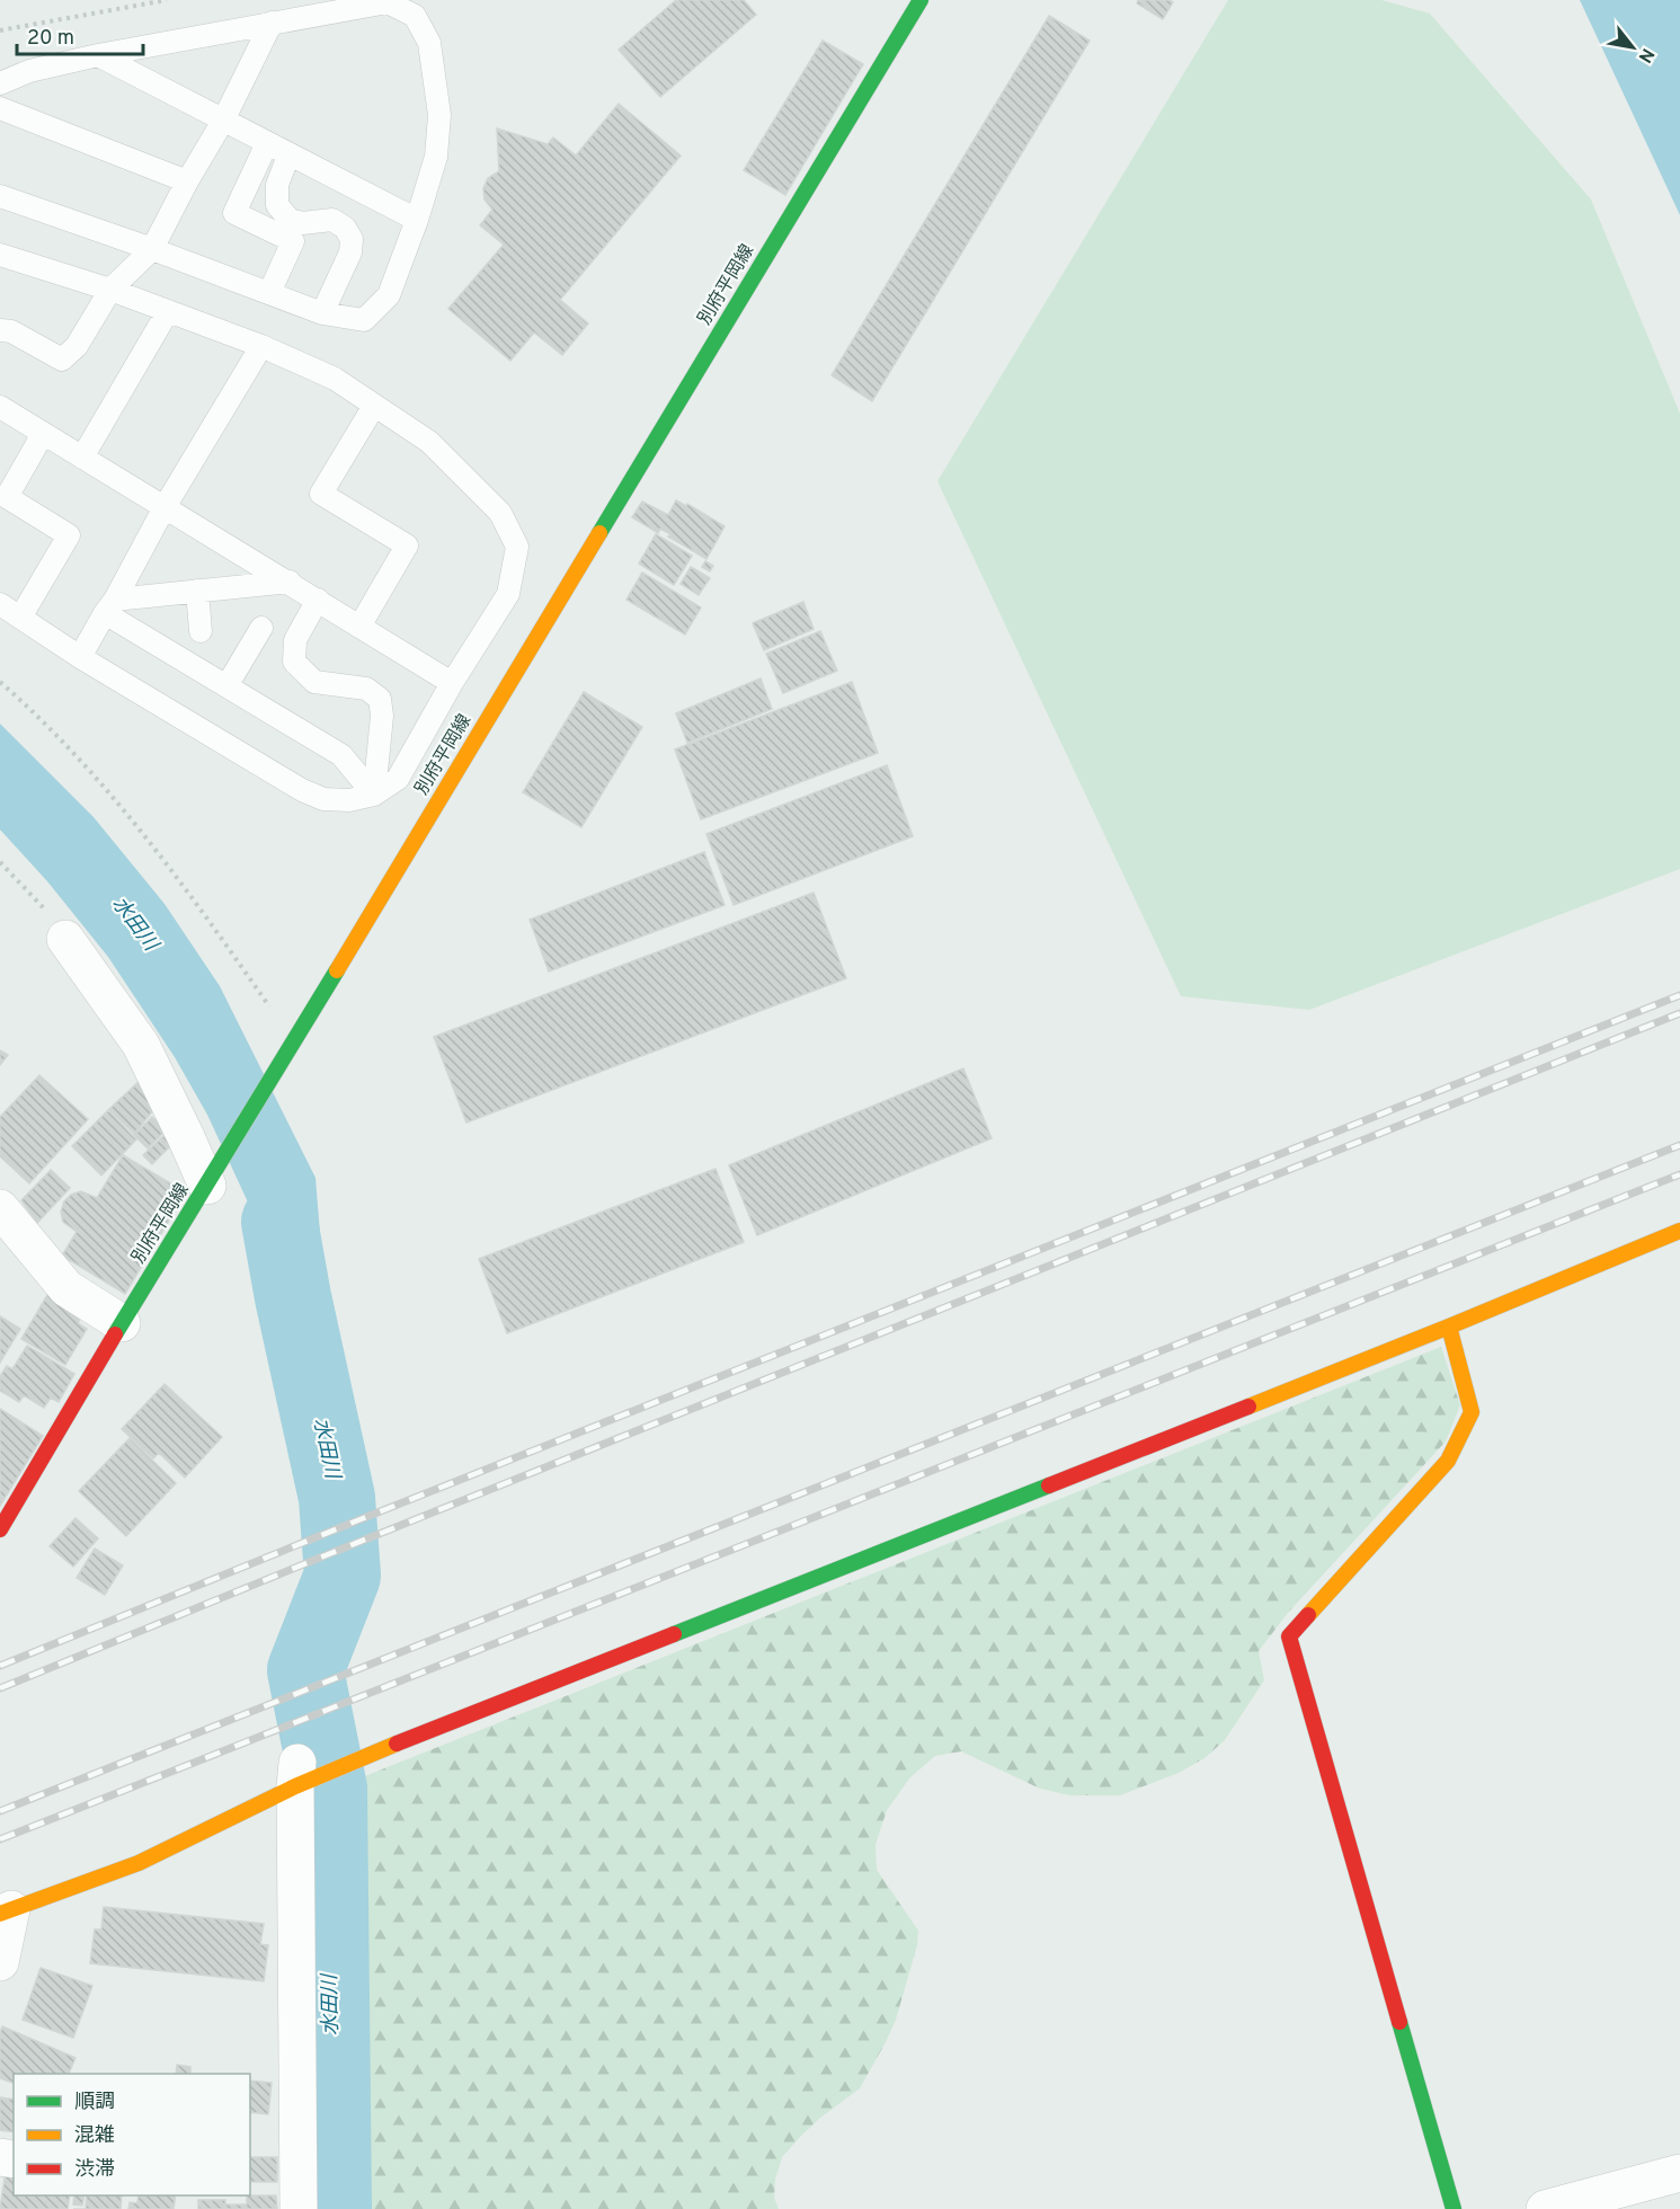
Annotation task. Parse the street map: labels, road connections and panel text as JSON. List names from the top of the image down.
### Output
{
  "streets": {
    "street": ["別府平岡線"]
  },
  "water": ["水田川"],
  "legend": ["順調", "混雑", "渋滞"],
  "scale_bar": "20 m",
  "north": "bottom right"
}
